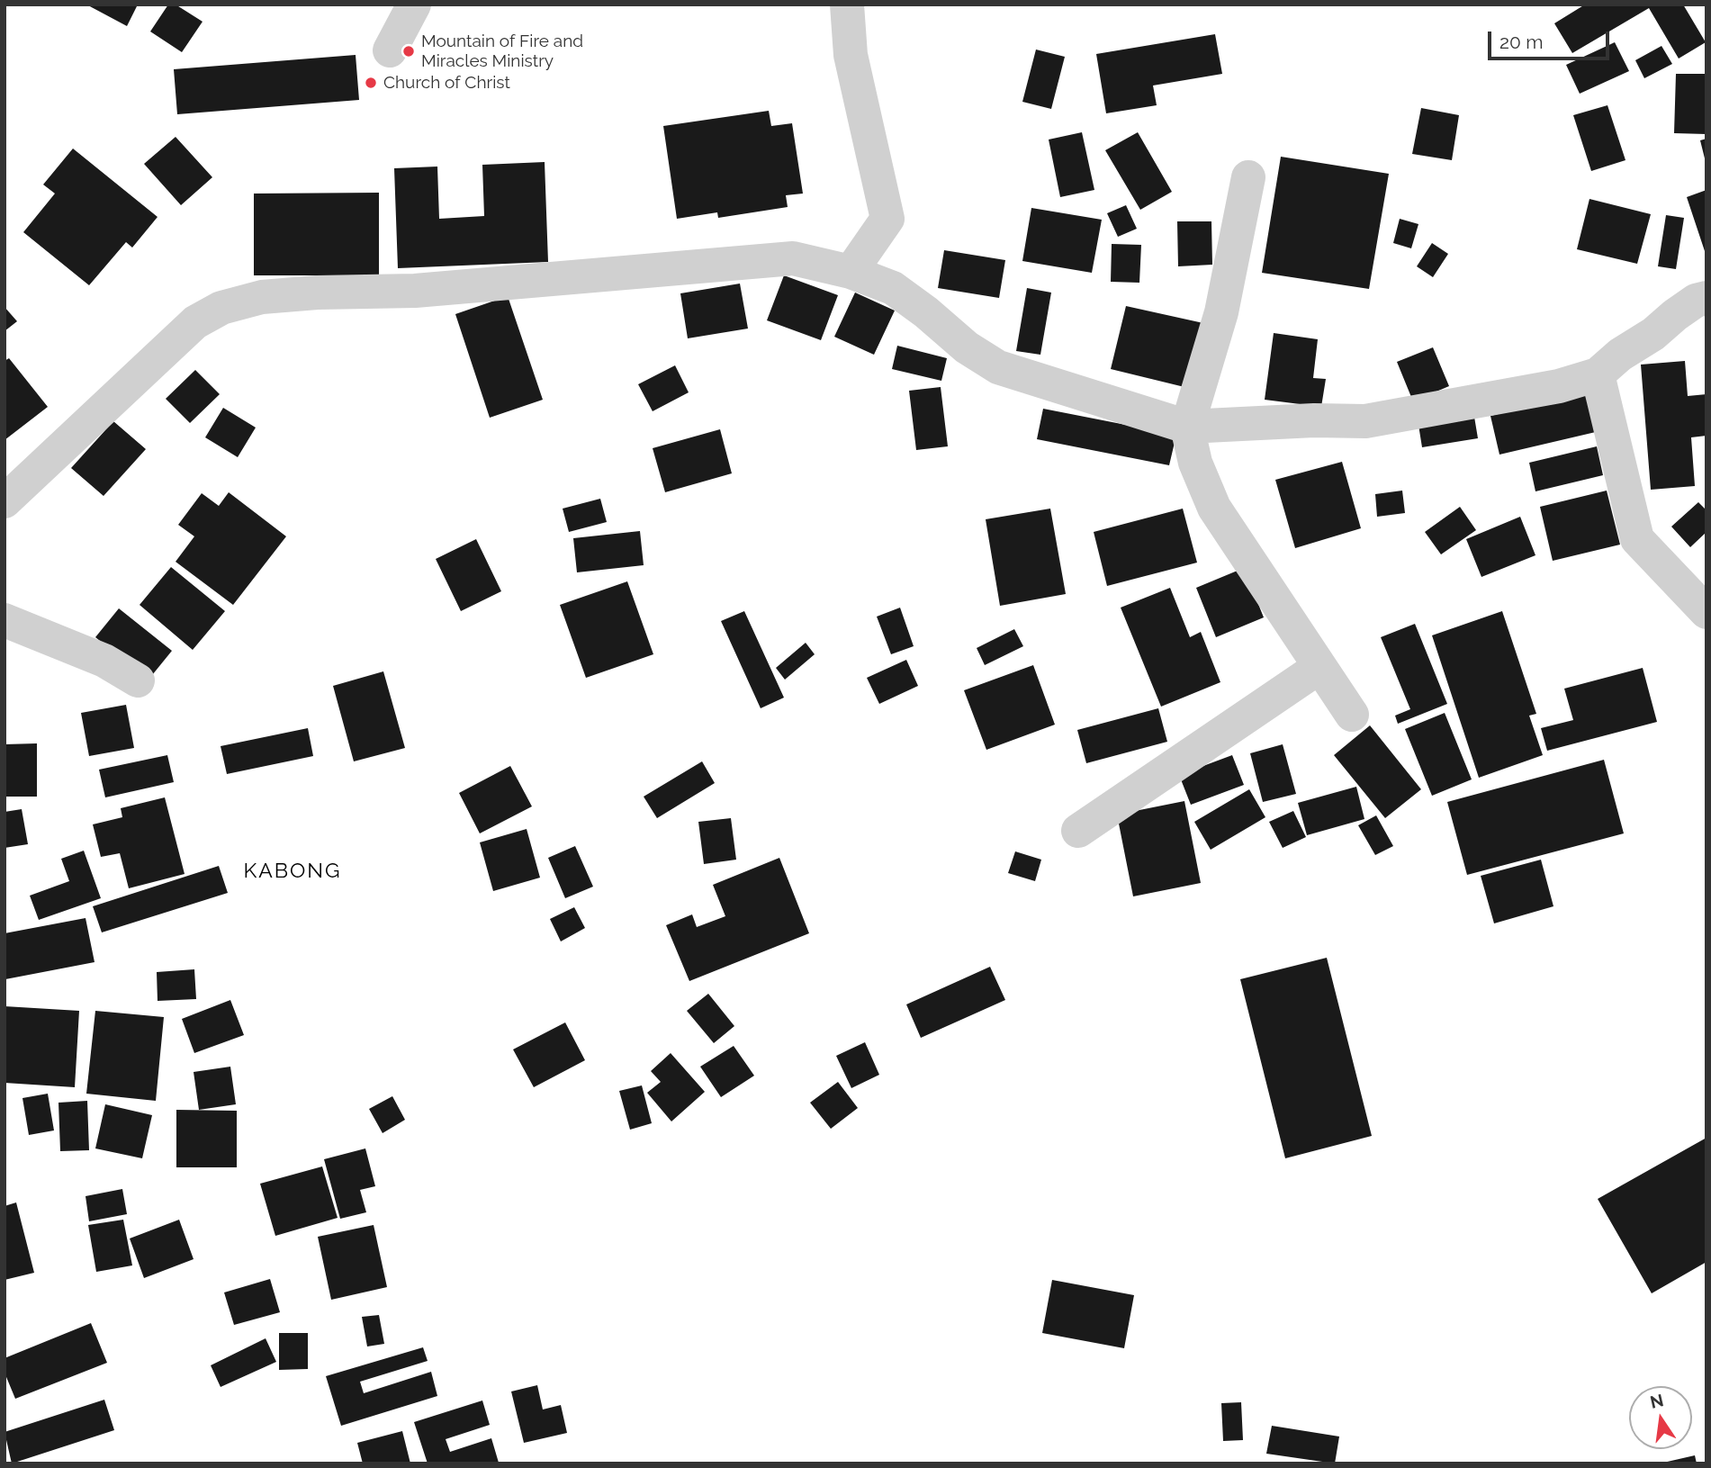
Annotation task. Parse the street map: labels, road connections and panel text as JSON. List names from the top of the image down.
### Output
{
  "districts": ["KABONG"],
  "places": ["Mountain of Fire and Miracles Ministry", "Church of Christ"],
  "scale_bar": "20 m",
  "north": "top"
}
